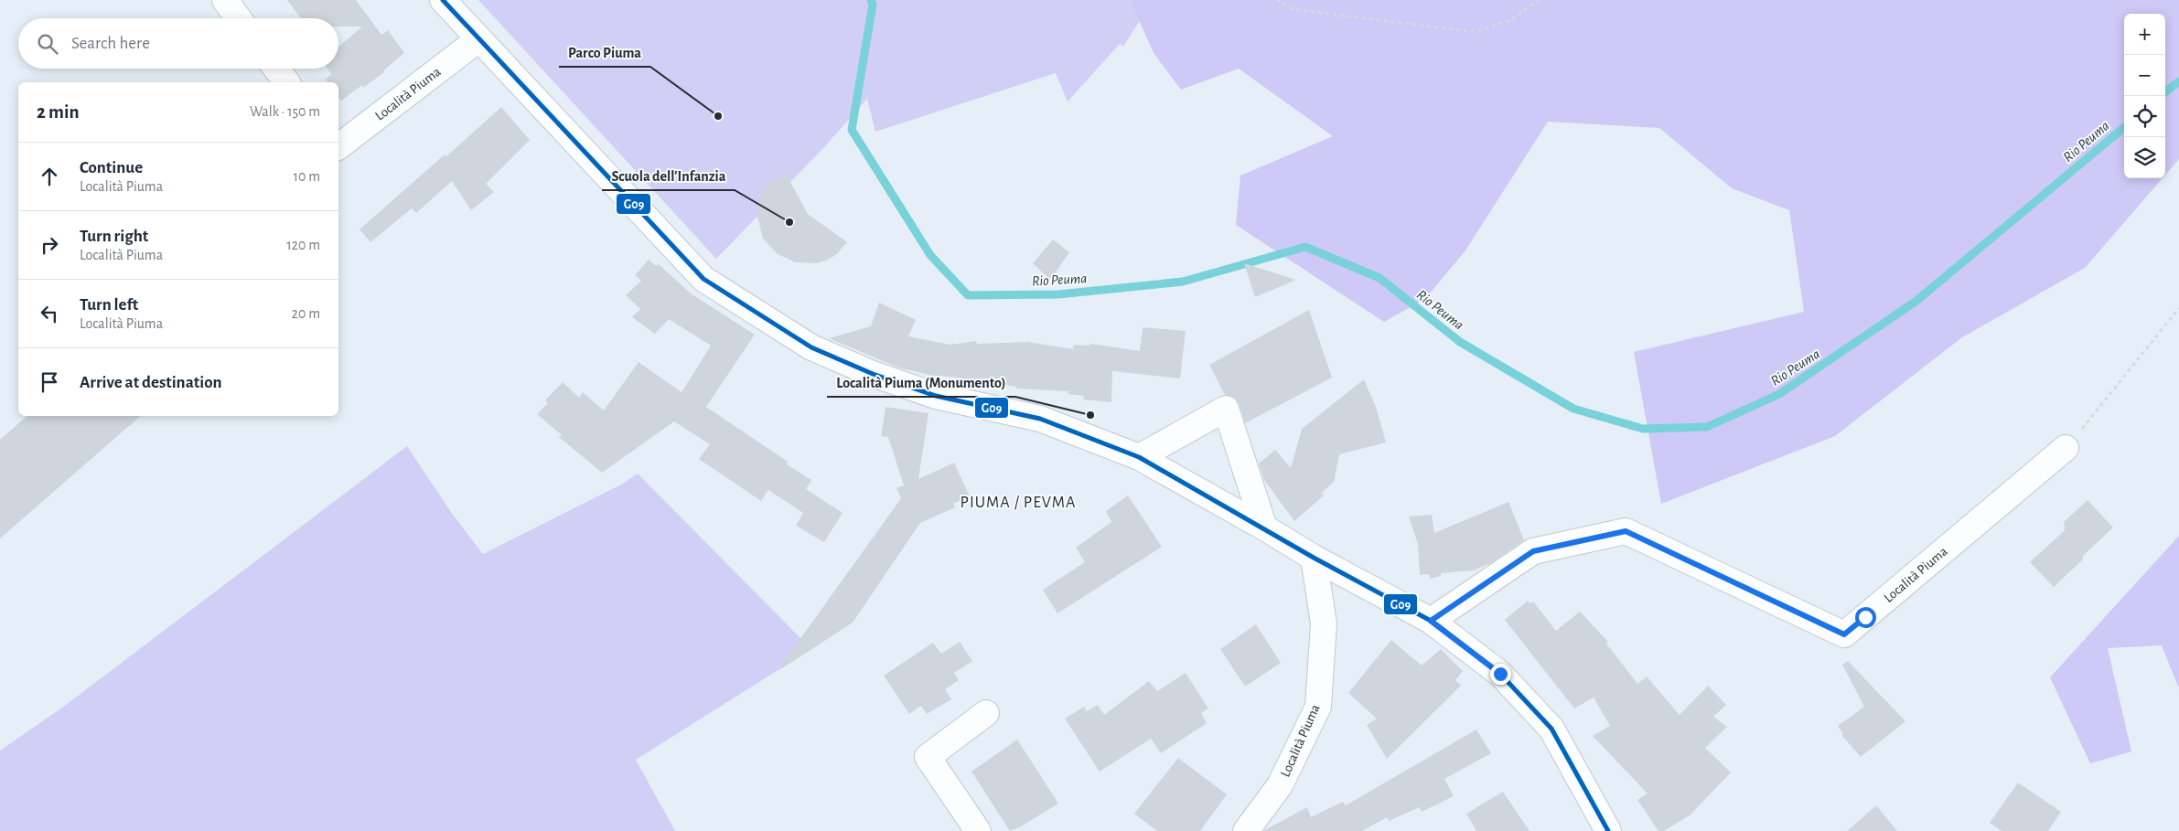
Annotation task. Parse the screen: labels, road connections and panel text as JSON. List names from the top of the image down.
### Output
{
  "streets": {
    "street": ["Località Piuma"]
  },
  "districts": ["PIUMA / PEVMA"],
  "water": ["Rio Peuma"],
  "places": ["Parco Piuma", "Scuola dell'Infanzia", "Località Piuma (Monumento)"],
  "lines": ["transit line G09"],
  "page": {
    "map_buttons": ["+", "−"],
    "search": "Search here",
    "heading": ["2 min", "Walk · 150 m"],
    "list": [
      ["Continue", "Località Piuma", "10 m"],
      ["Turn right", "Località Piuma", "120 m"],
      ["Turn left", "Località Piuma", "20 m"],
      "Arrive at destination"
    ]
  }
}
